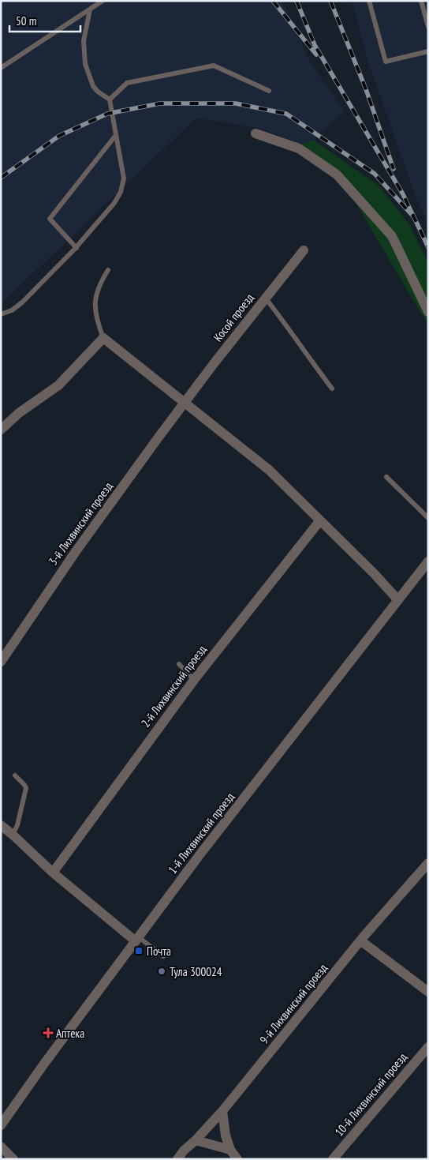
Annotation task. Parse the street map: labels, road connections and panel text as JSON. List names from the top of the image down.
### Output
{
  "streets": {
    "street": [
      "Косой проезд",
      "3-й Лихвинский проезд",
      "2-й Лихвинский проезд",
      "1-й Лихвинский проезд",
      "9-й Лихвинский проезд",
      "10-й Лихвинский проезд"
    ]
  },
  "crossings": [
    ["Косой проезд", "3-й Лихвинский проезд"]
  ],
  "places": {
    "transit": ["Почта"],
    "other": ["Тула 300024"],
    "health": ["Аптека"]
  },
  "scale_bar": "50 m"
}
